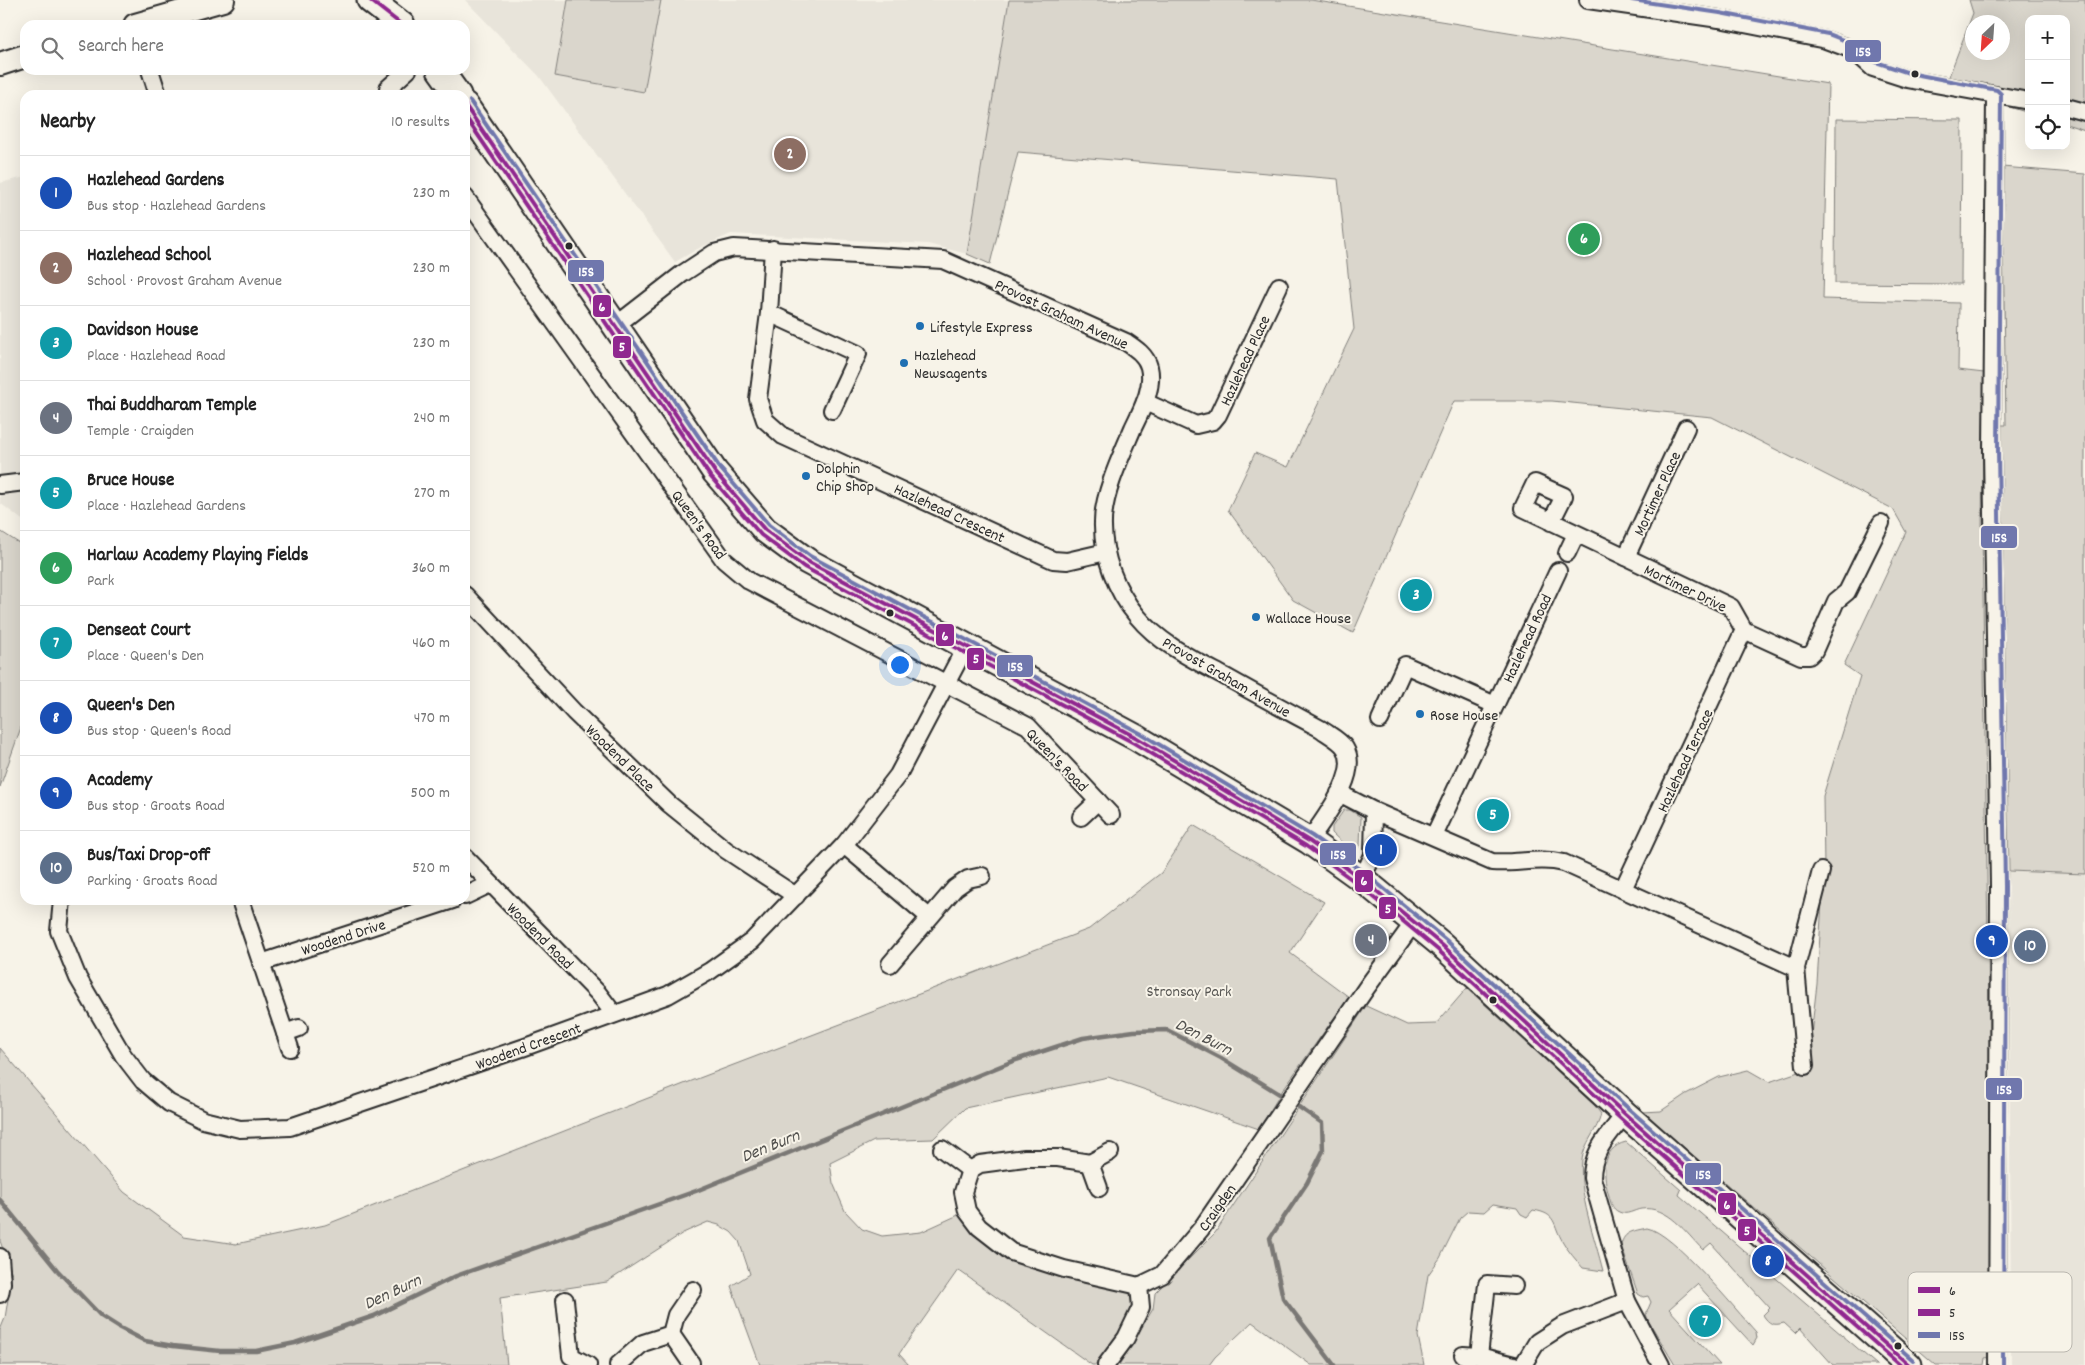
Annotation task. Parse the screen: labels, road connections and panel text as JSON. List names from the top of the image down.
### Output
{
  "streets": {
    "street": [
      "Provost Graham Avenue",
      "Hazlehead Place",
      "Mortimer Place",
      "Hazlehead Crescent",
      "Queen's Road",
      "Mortimer Drive",
      "Hazlehead Road",
      "Woodend Place",
      "Hazlehead Terrace",
      "Woodend Road",
      "Woodend Drive",
      "Woodend Crescent",
      "Craigden"
    ]
  },
  "crossings": [
    ["Provost Graham Avenue", "Hazlehead Place"],
    ["Provost Graham Avenue", "Hazlehead Crescent"],
    ["Mortimer Place", "Mortimer Drive"],
    ["Queen's Road", "Woodend Crescent"],
    ["Mortimer Drive", "Hazlehead Terrace"],
    ["Woodend Place", "Woodend Crescent"],
    ["Woodend Road", "Woodend Crescent"]
  ],
  "water": ["Den Burn"],
  "parks": ["Stronsay Park"],
  "places": [
    "Lifestyle Express",
    "Hazlehead Newsagents",
    "Dolphin Chip Shop",
    "Wallace House",
    "Rose House"
  ],
  "lines": ["transit line 6", "transit line 15S", "transit line 5"],
  "legend": ["6", "5", "15S"],
  "north": "bottom left",
  "page": {
    "map_buttons": ["+", "−"],
    "search": "Search here",
    "heading": ["Nearby", "10 results"],
    "pins": [
      "2",
      "6",
      "3",
      "5",
      "1",
      "4",
      "9",
      "10",
      "8",
      "7"
    ],
    "list": [
      {
        "mark": "1",
        "name": "Hazlehead Gardens",
        "note": "Bus stop · Hazlehead Gardens",
        "value": "230 m"
      },
      {
        "mark": "2",
        "name": "Hazlehead School",
        "note": "School · Provost Graham Avenue",
        "value": "230 m"
      },
      {
        "mark": "3",
        "name": "Davidson House",
        "note": "Place · Hazlehead Road",
        "value": "230 m"
      },
      {
        "mark": "4",
        "name": "Thai Buddharam Temple",
        "note": "Temple · Craigden",
        "value": "240 m"
      },
      {
        "mark": "5",
        "name": "Bruce House",
        "note": "Place · Hazlehead Gardens",
        "value": "270 m"
      },
      {
        "mark": "6",
        "name": "Harlaw Academy Playing Fields",
        "note": "Park",
        "value": "360 m"
      },
      {
        "mark": "7",
        "name": "Denseat Court",
        "note": "Place · Queen's Den",
        "value": "460 m"
      },
      {
        "mark": "8",
        "name": "Queen's Den",
        "note": "Bus stop · Queen's Road",
        "value": "470 m"
      },
      {
        "mark": "9",
        "name": "Academy",
        "note": "Bus stop · Groats Road",
        "value": "500 m"
      },
      {
        "mark": "10",
        "name": "Bus/Taxi Drop-off",
        "note": "Parking · Groats Road",
        "value": "520 m"
      }
    ]
  }
}
